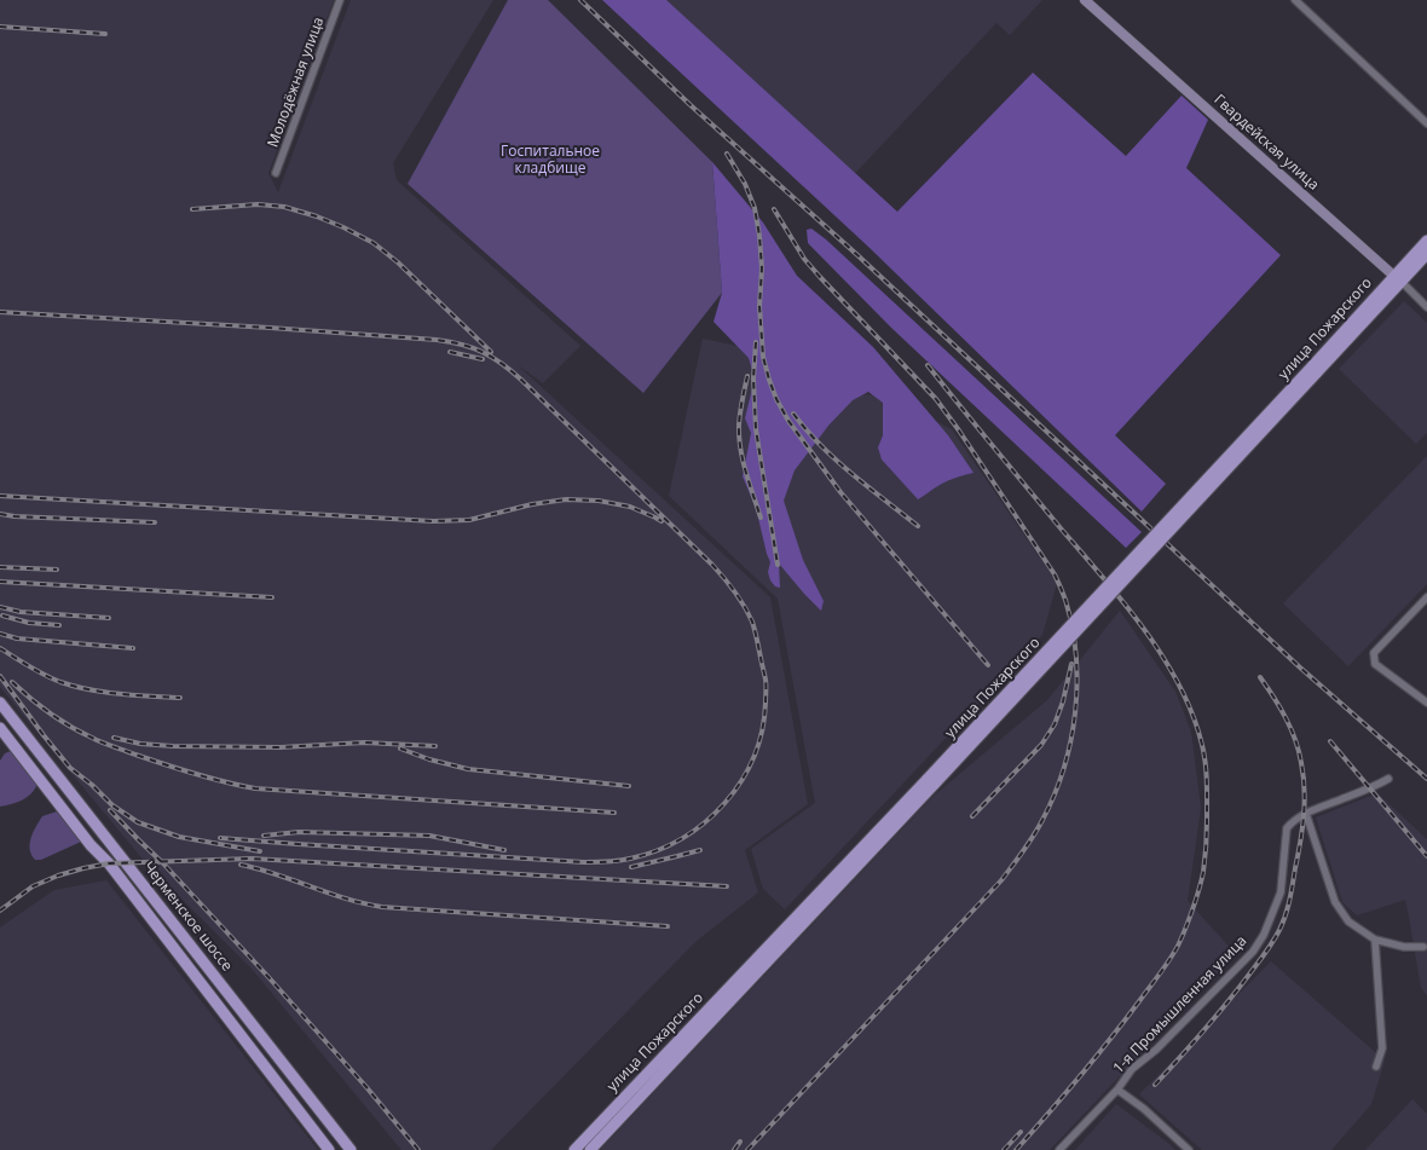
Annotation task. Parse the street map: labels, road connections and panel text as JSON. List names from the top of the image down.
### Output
{
  "streets": {
    "main road": ["улица Пожарского", "Черменское шоссе"],
    "street": ["Молодёжная улица", "Гвардейская улица", "1-я Промышленная улица"]
  },
  "crossings": [
    ["Гвардейская улица", "улица Пожарского"]
  ],
  "parks": ["Госпитальное кладбище"]
}
